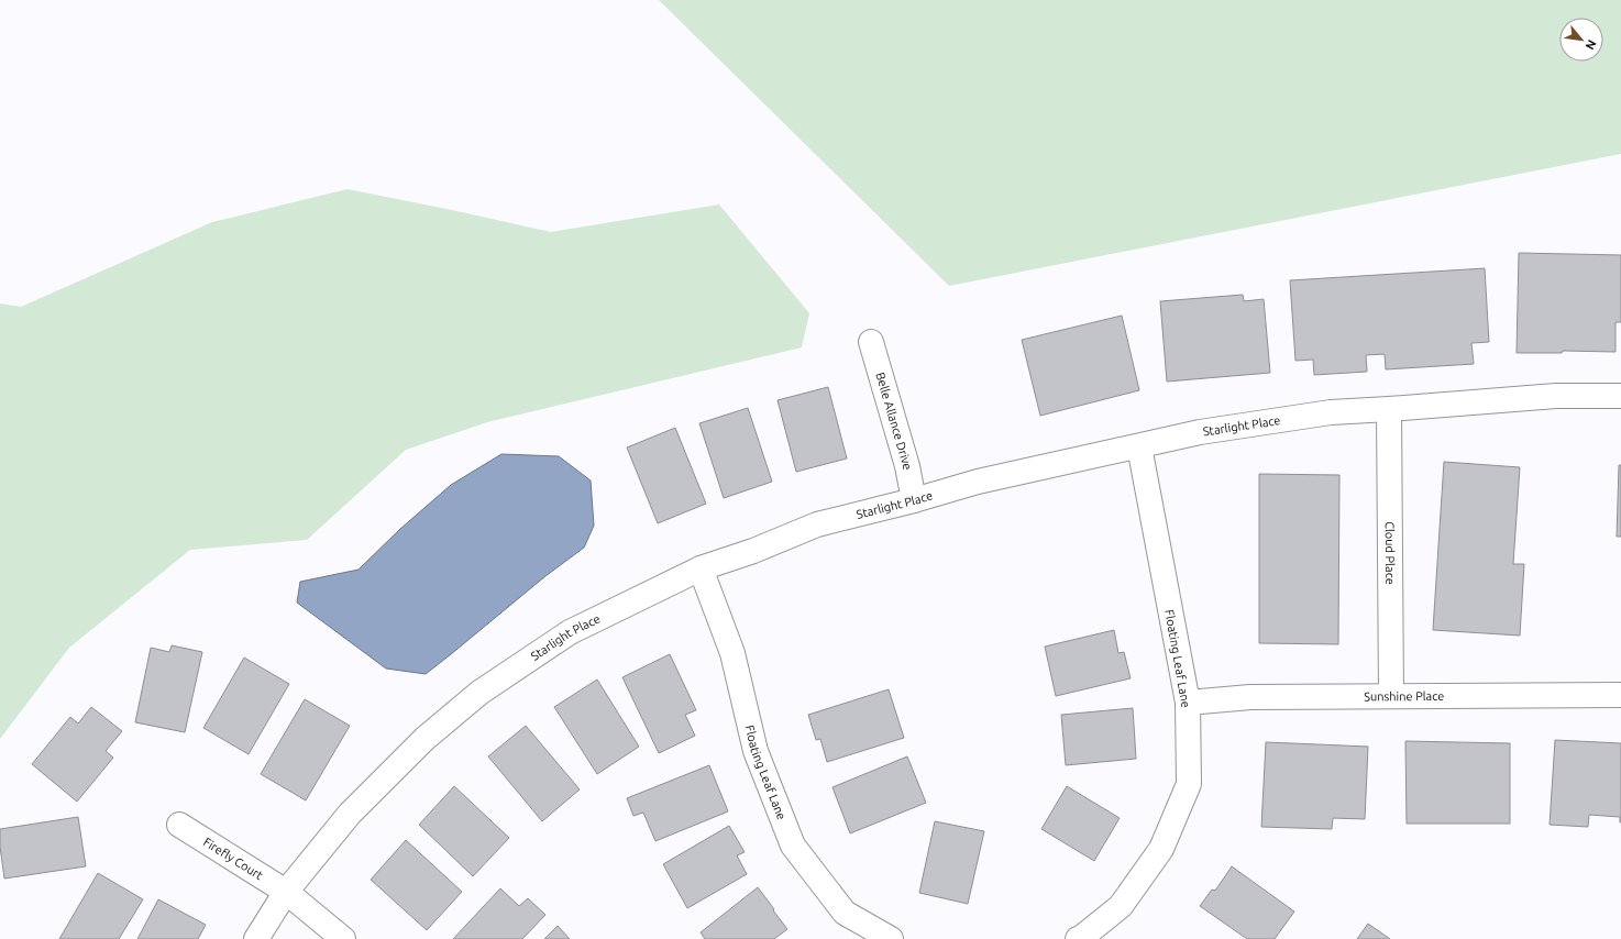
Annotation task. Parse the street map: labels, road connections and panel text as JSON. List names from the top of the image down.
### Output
{
  "streets": {
    "street": [
      "Belle Allance Drive",
      "Starlight Place",
      "Cloud Place",
      "Floating Leaf Lane",
      "Sunshine Place",
      "Firefly Court"
    ]
  },
  "crossings": [
    ["Belle Allance Drive", "Starlight Place"],
    ["Starlight Place", "Cloud Place"],
    ["Starlight Place", "Floating Leaf Lane"],
    ["Starlight Place", "Firefly Court"],
    ["Cloud Place", "Sunshine Place"],
    ["Floating Leaf Lane", "Sunshine Place"]
  ],
  "north": "bottom right"
}
